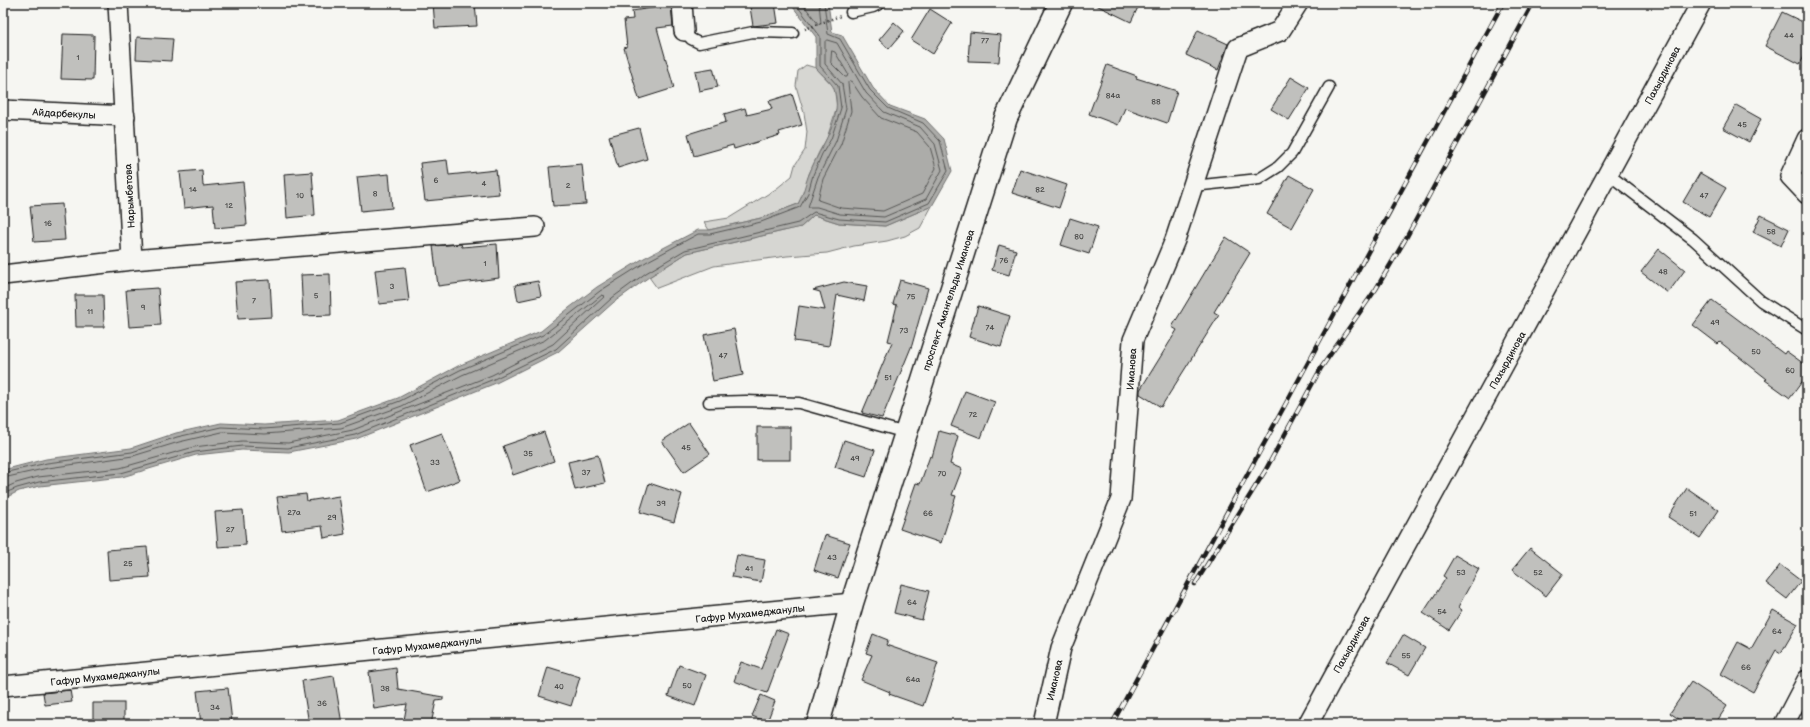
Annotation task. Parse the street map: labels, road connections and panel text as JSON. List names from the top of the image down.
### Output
{
  "streets": {
    "main road": ["проспект Амангельды Иманова"],
    "street": [
      "Пахырдинова",
      "Айдарбекулы",
      "Нарымбетова",
      "Иманова",
      "Гафур Мухамеджанулы"
    ]
  },
  "crossings": [
    ["Айдарбекулы", "Нарымбетова"],
    ["проспект Амангельды Иманова", "Гафур Мухамеджанулы"]
  ],
  "house_numbers": [
    "44",
    "77",
    "1",
    "84а",
    "88",
    "45",
    "6",
    "4",
    "2",
    "14",
    "82",
    "8",
    "10",
    "47",
    "12",
    "16",
    "58",
    "80",
    "76",
    "1",
    "48",
    "3",
    "5",
    "75",
    "7",
    "9",
    "11",
    "49",
    "74",
    "73",
    "50",
    "47",
    "60",
    "51",
    "72",
    "45",
    "35",
    "49",
    "33",
    "37",
    "70",
    "39",
    "27а",
    "66",
    "51",
    "29",
    "27",
    "43",
    "25",
    "41",
    "53",
    "52",
    "64",
    "54",
    "64",
    "55",
    "66",
    "64а",
    "50",
    "40",
    "38",
    "36",
    "34"
  ]
}
